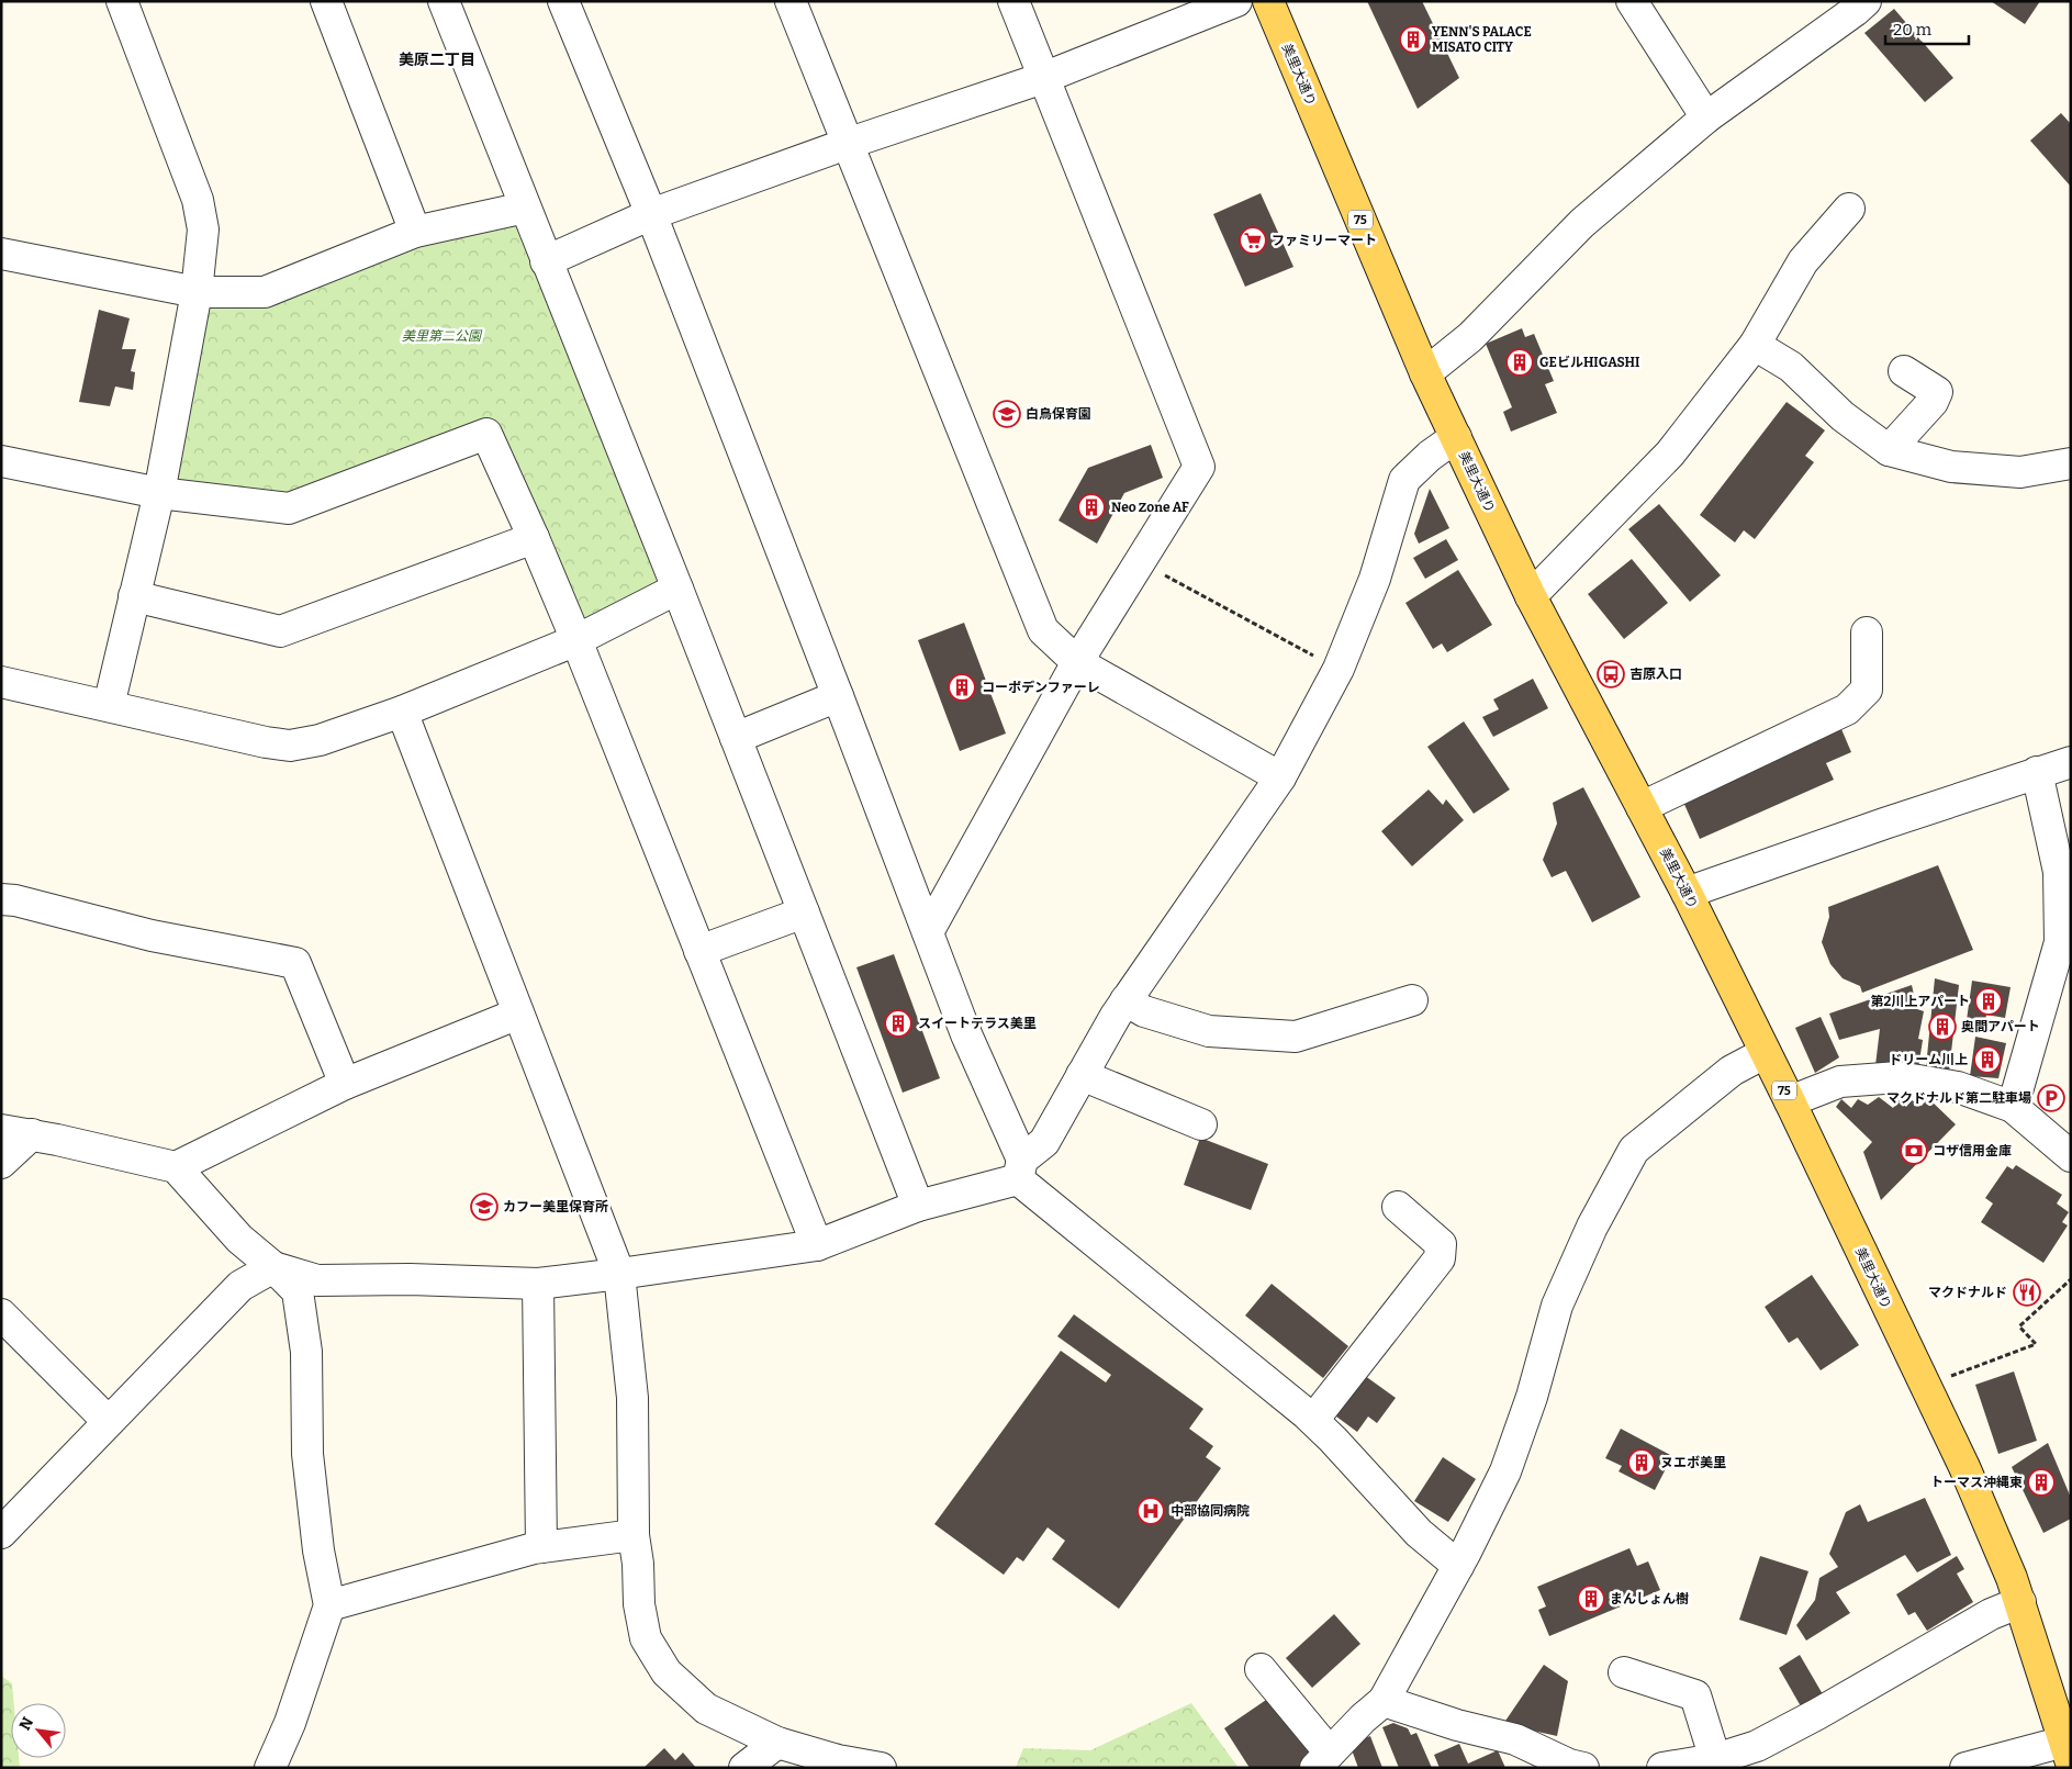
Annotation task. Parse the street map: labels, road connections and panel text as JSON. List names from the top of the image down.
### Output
{
  "streets": {
    "main road": ["美里大通り", "75"]
  },
  "districts": ["美原二丁目"],
  "parks": ["美里第二公園"],
  "places": {
    "building": [
      "YENN'S PALACE MISATO CITY",
      "GEビルHIGASHI",
      "Neo Zone AF",
      "コーポデンファーレ",
      "第2川上アパート",
      "スイートテラス美里",
      "奥間アパート",
      "ドリーム川上",
      "ヌエボ美里",
      "トーマス沖縄東",
      "まんしょん樹"
    ],
    "supermarket": ["ファミリーマート"],
    "school or university": ["白鳥保育園", "カフー美里保育所"],
    "bus stop": ["吉原入口"],
    "parking": ["マクドナルド第二駐車場"],
    "bank": ["コザ信用金庫"],
    "restaurant": ["マクドナルド"],
    "hospital": ["中部協同病院"]
  },
  "scale_bar": "20 m",
  "north": "top left"
}
